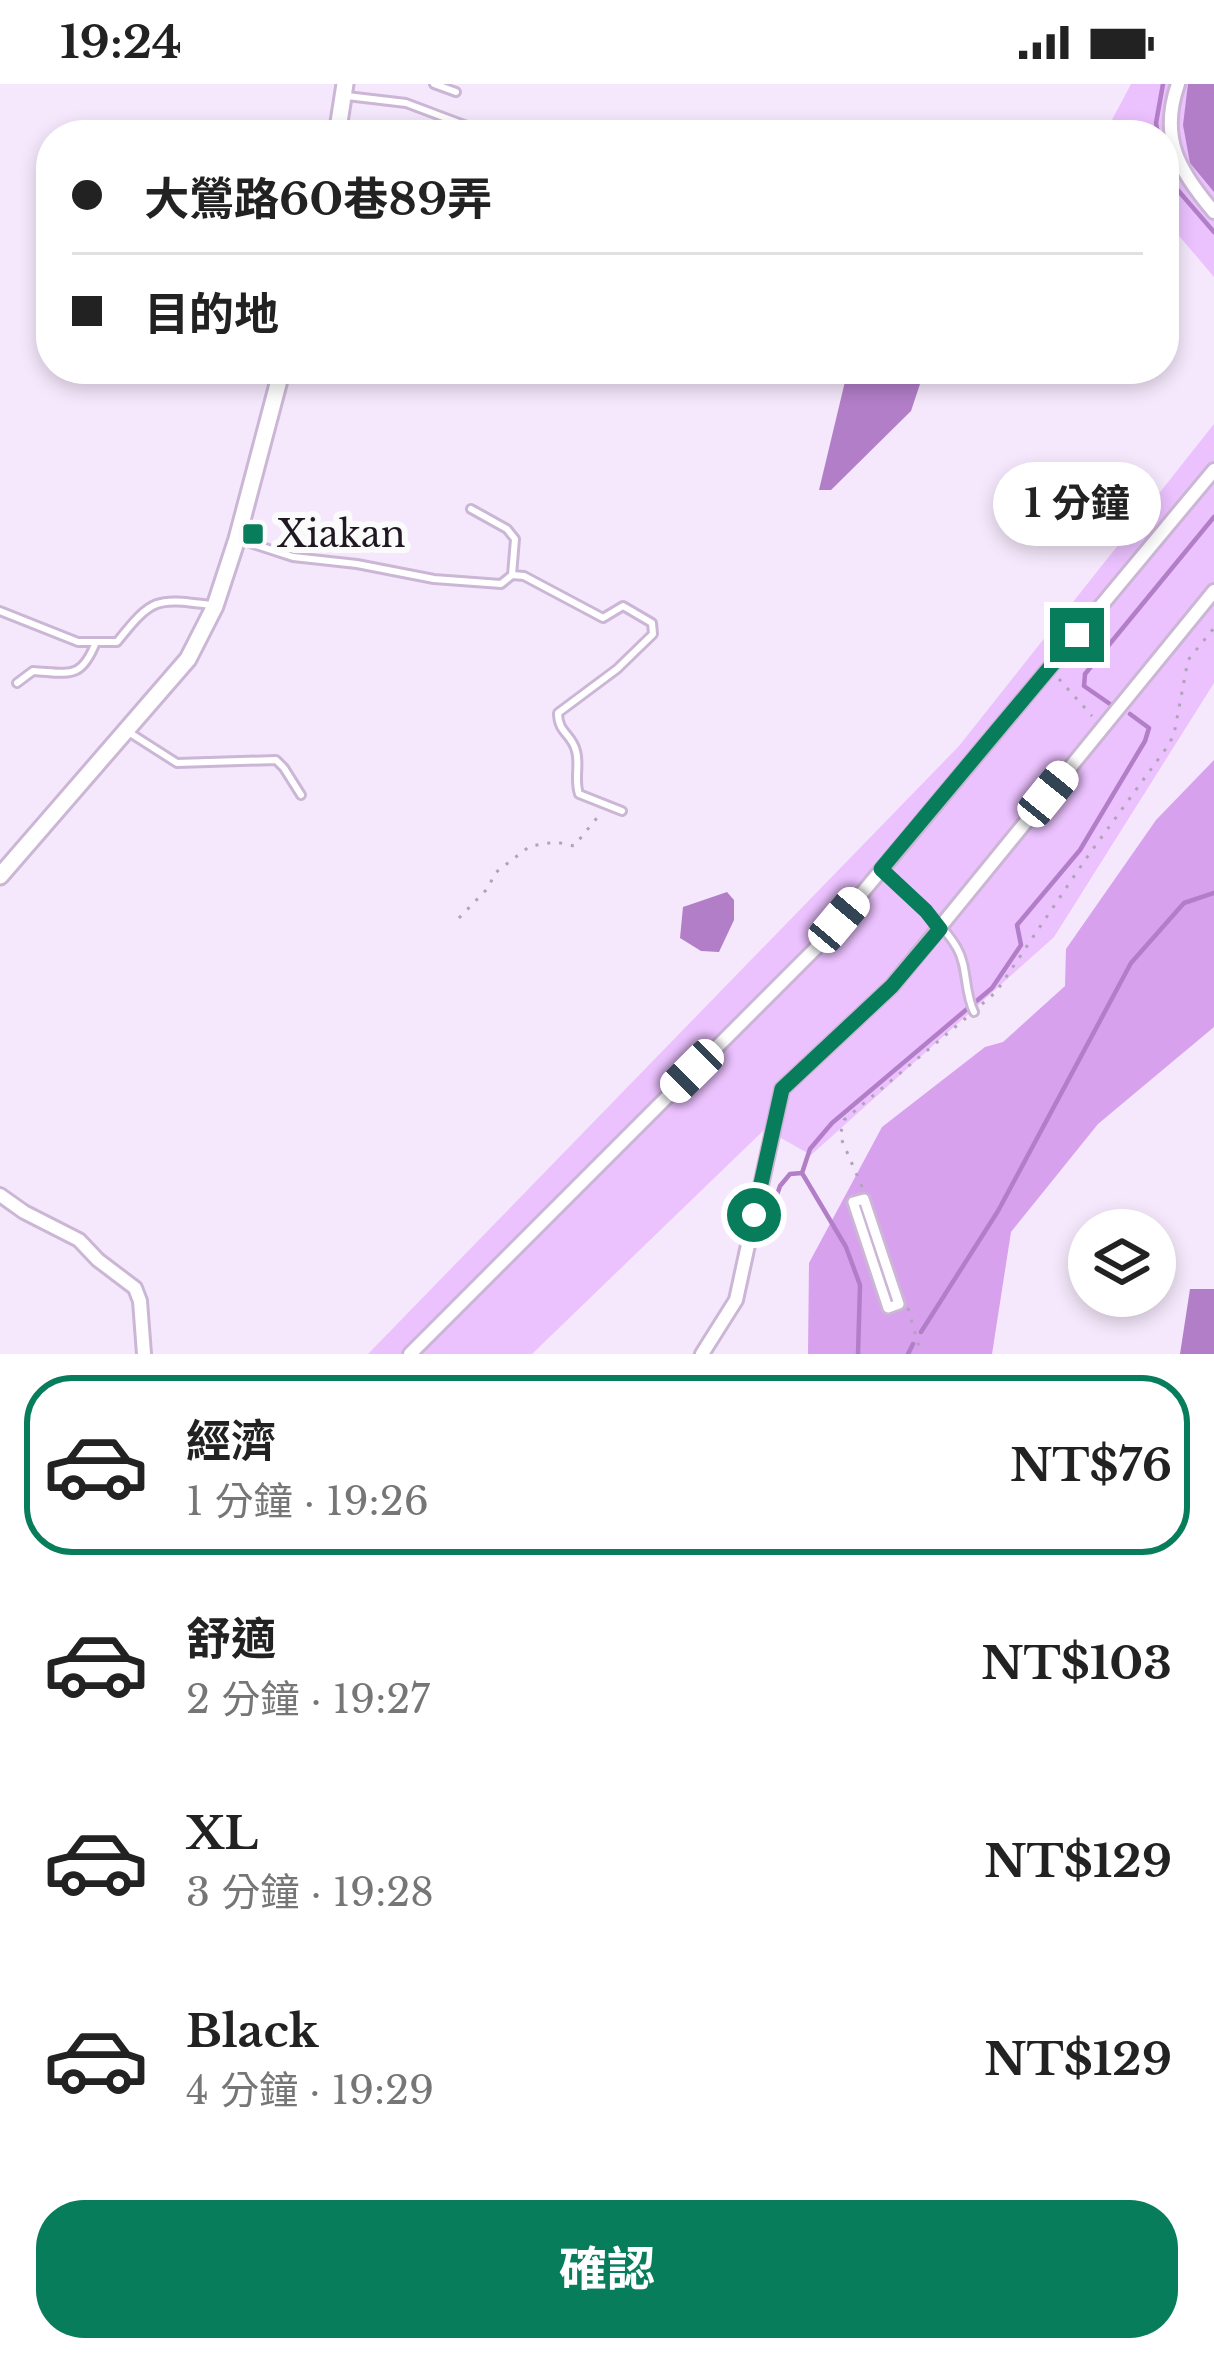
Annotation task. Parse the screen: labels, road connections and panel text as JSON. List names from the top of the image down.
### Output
{
  "places": {
    "transit": ["Xiakan"]
  },
  "page": {
    "status": "19:24",
    "banner": ["大鶯路60巷89弄", "目的地"],
    "bubble": "1 分鐘",
    "list": [
      {
        "name": "經濟",
        "note": "1 分鐘 · 19:26",
        "value": "NT$76"
      },
      {
        "name": "舒適",
        "note": "2 分鐘 · 19:27",
        "value": "NT$103"
      },
      {
        "name": "XL",
        "note": "3 分鐘 · 19:28",
        "value": "NT$129"
      },
      {
        "name": "Black",
        "note": "4 分鐘 · 19:29",
        "value": "NT$129"
      }
    ],
    "buttons": "確認"
  }
}
